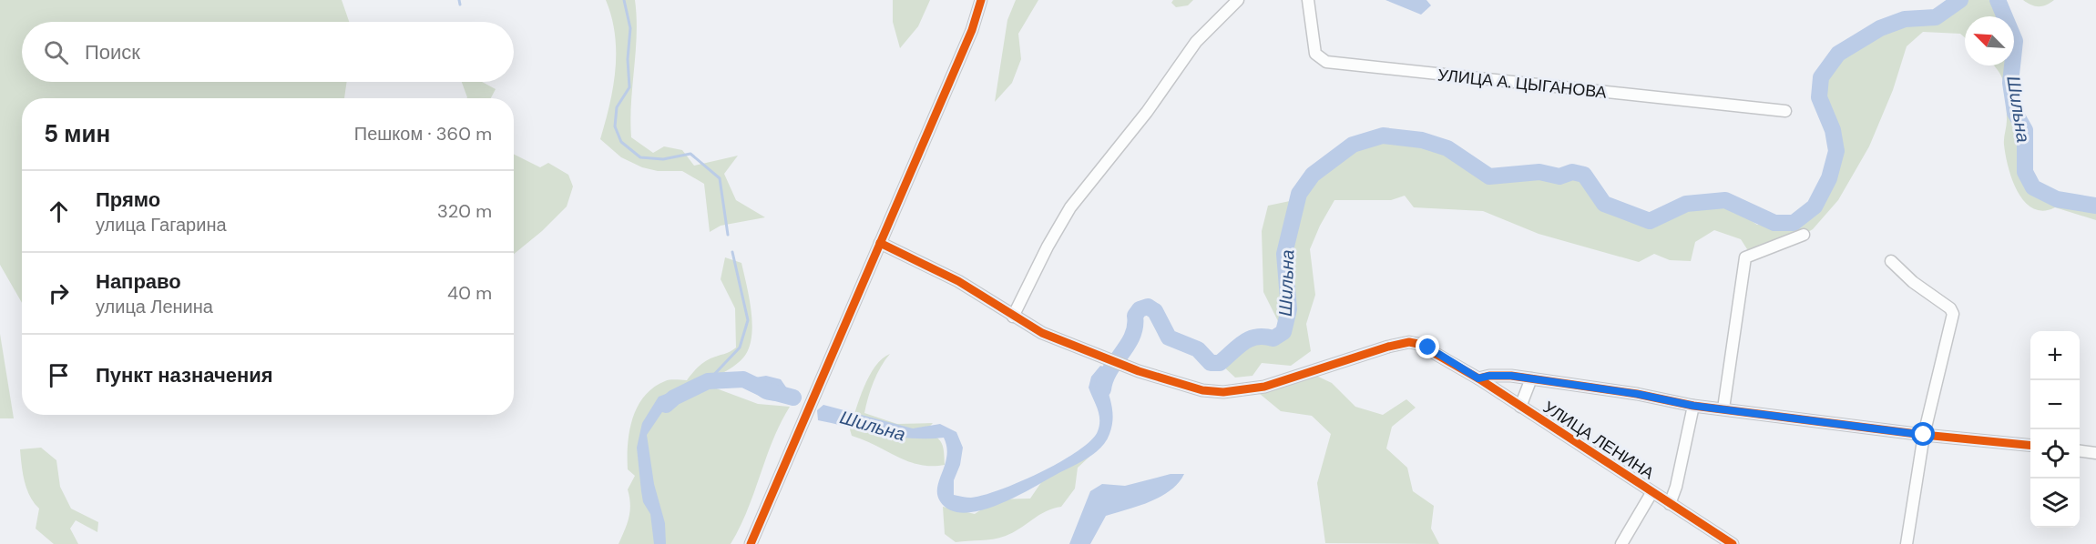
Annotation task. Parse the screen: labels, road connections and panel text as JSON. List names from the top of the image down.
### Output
{
  "streets": {
    "street": ["УЛИЦА А. ЦЫГАНОВА", "УЛИЦА ЛЕНИНА"]
  },
  "water": ["Шильна"],
  "north": "top left",
  "page": {
    "search": "Поиск",
    "heading": ["5 мин", "Пешком · 360 m"],
    "list": [
      ["Прямо", "улица Гагарина", "320 m"],
      ["Направо", "улица Ленина", "40 m"],
      "Пункт назначения"
    ],
    "map_buttons": ["+", "−"]
  }
}
